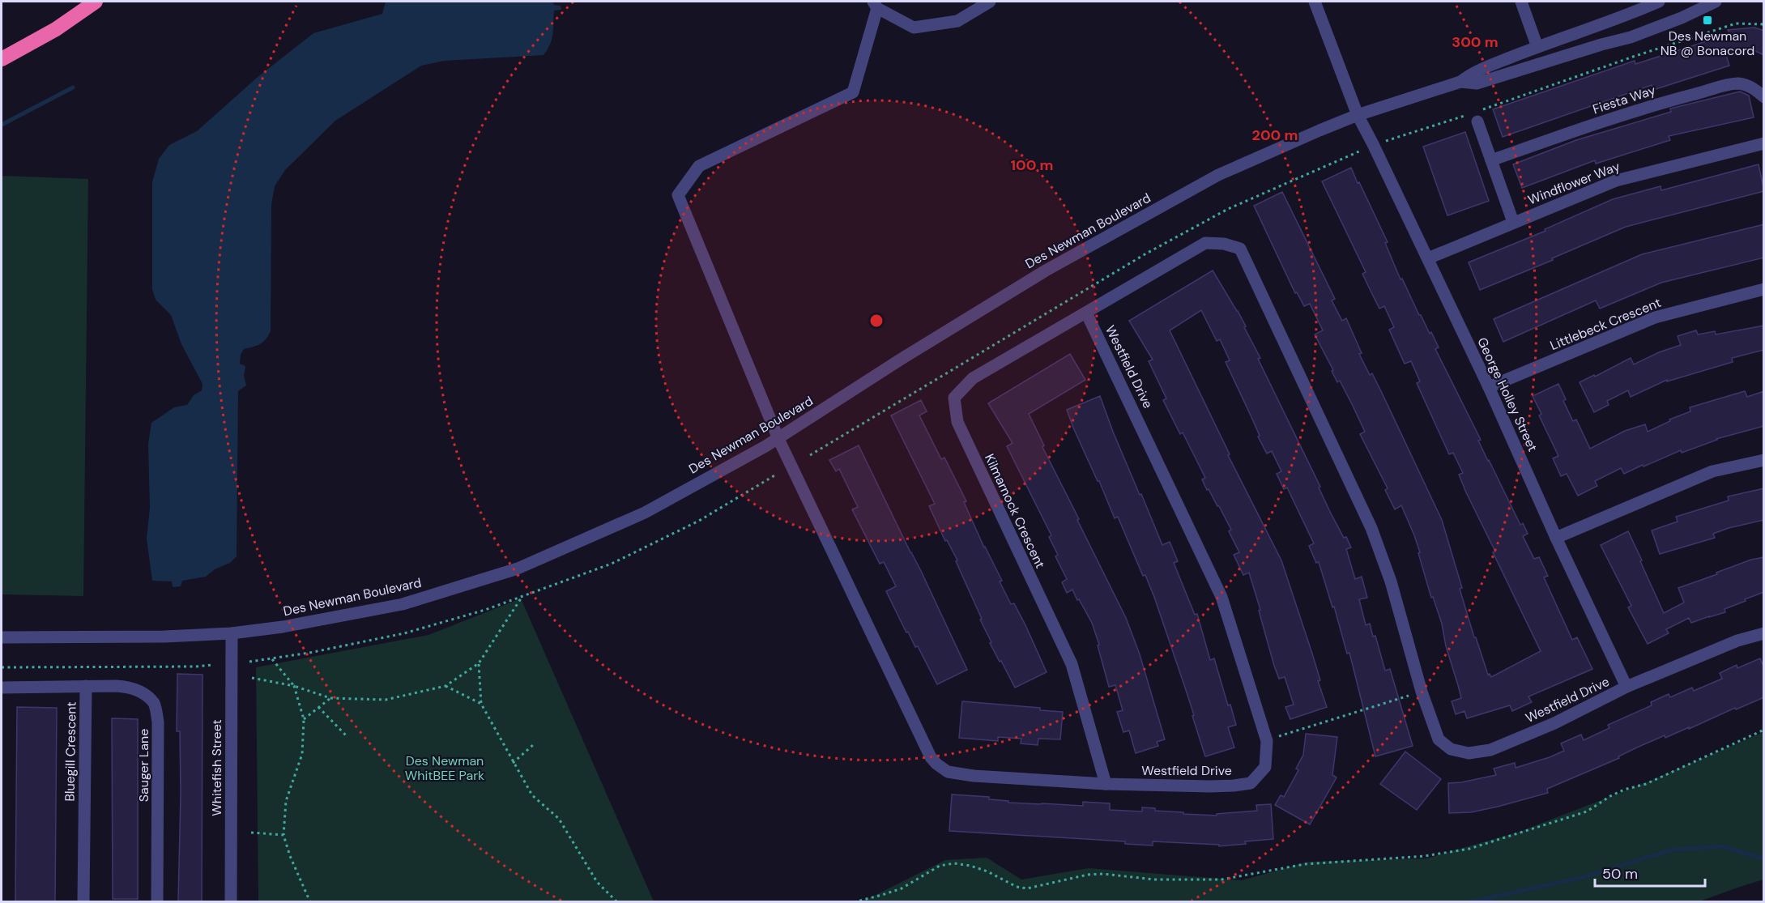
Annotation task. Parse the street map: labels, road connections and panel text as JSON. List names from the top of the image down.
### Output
{
  "streets": {
    "street": [
      "Fiesta Way",
      "Windflower Way",
      "Des Newman Boulevard",
      "Littlebeck Crescent",
      "Westfield Drive",
      "George Holley Street",
      "Kilmarnock Crescent",
      "Bluegill Crescent",
      "Sauger Lane",
      "Whitefish Street"
    ]
  },
  "crossings": [
    ["Windflower Way", "George Holley Street"],
    ["Des Newman Boulevard", "Westfield Drive"],
    ["Des Newman Boulevard", "George Holley Street"],
    ["Des Newman Boulevard", "Whitefish Street"],
    ["Littlebeck Crescent", "George Holley Street"],
    ["Westfield Drive", "George Holley Street"],
    ["Westfield Drive", "Kilmarnock Crescent"],
    ["Bluegill Crescent", "Sauger Lane"]
  ],
  "parks": ["Des Newman WhitBEE Park"],
  "places": {
    "transit": ["Des Newman NB @ Bonacord"]
  },
  "scale_bar": "50 m",
  "rings": ["300 m", "200 m", "100 m"]
}
